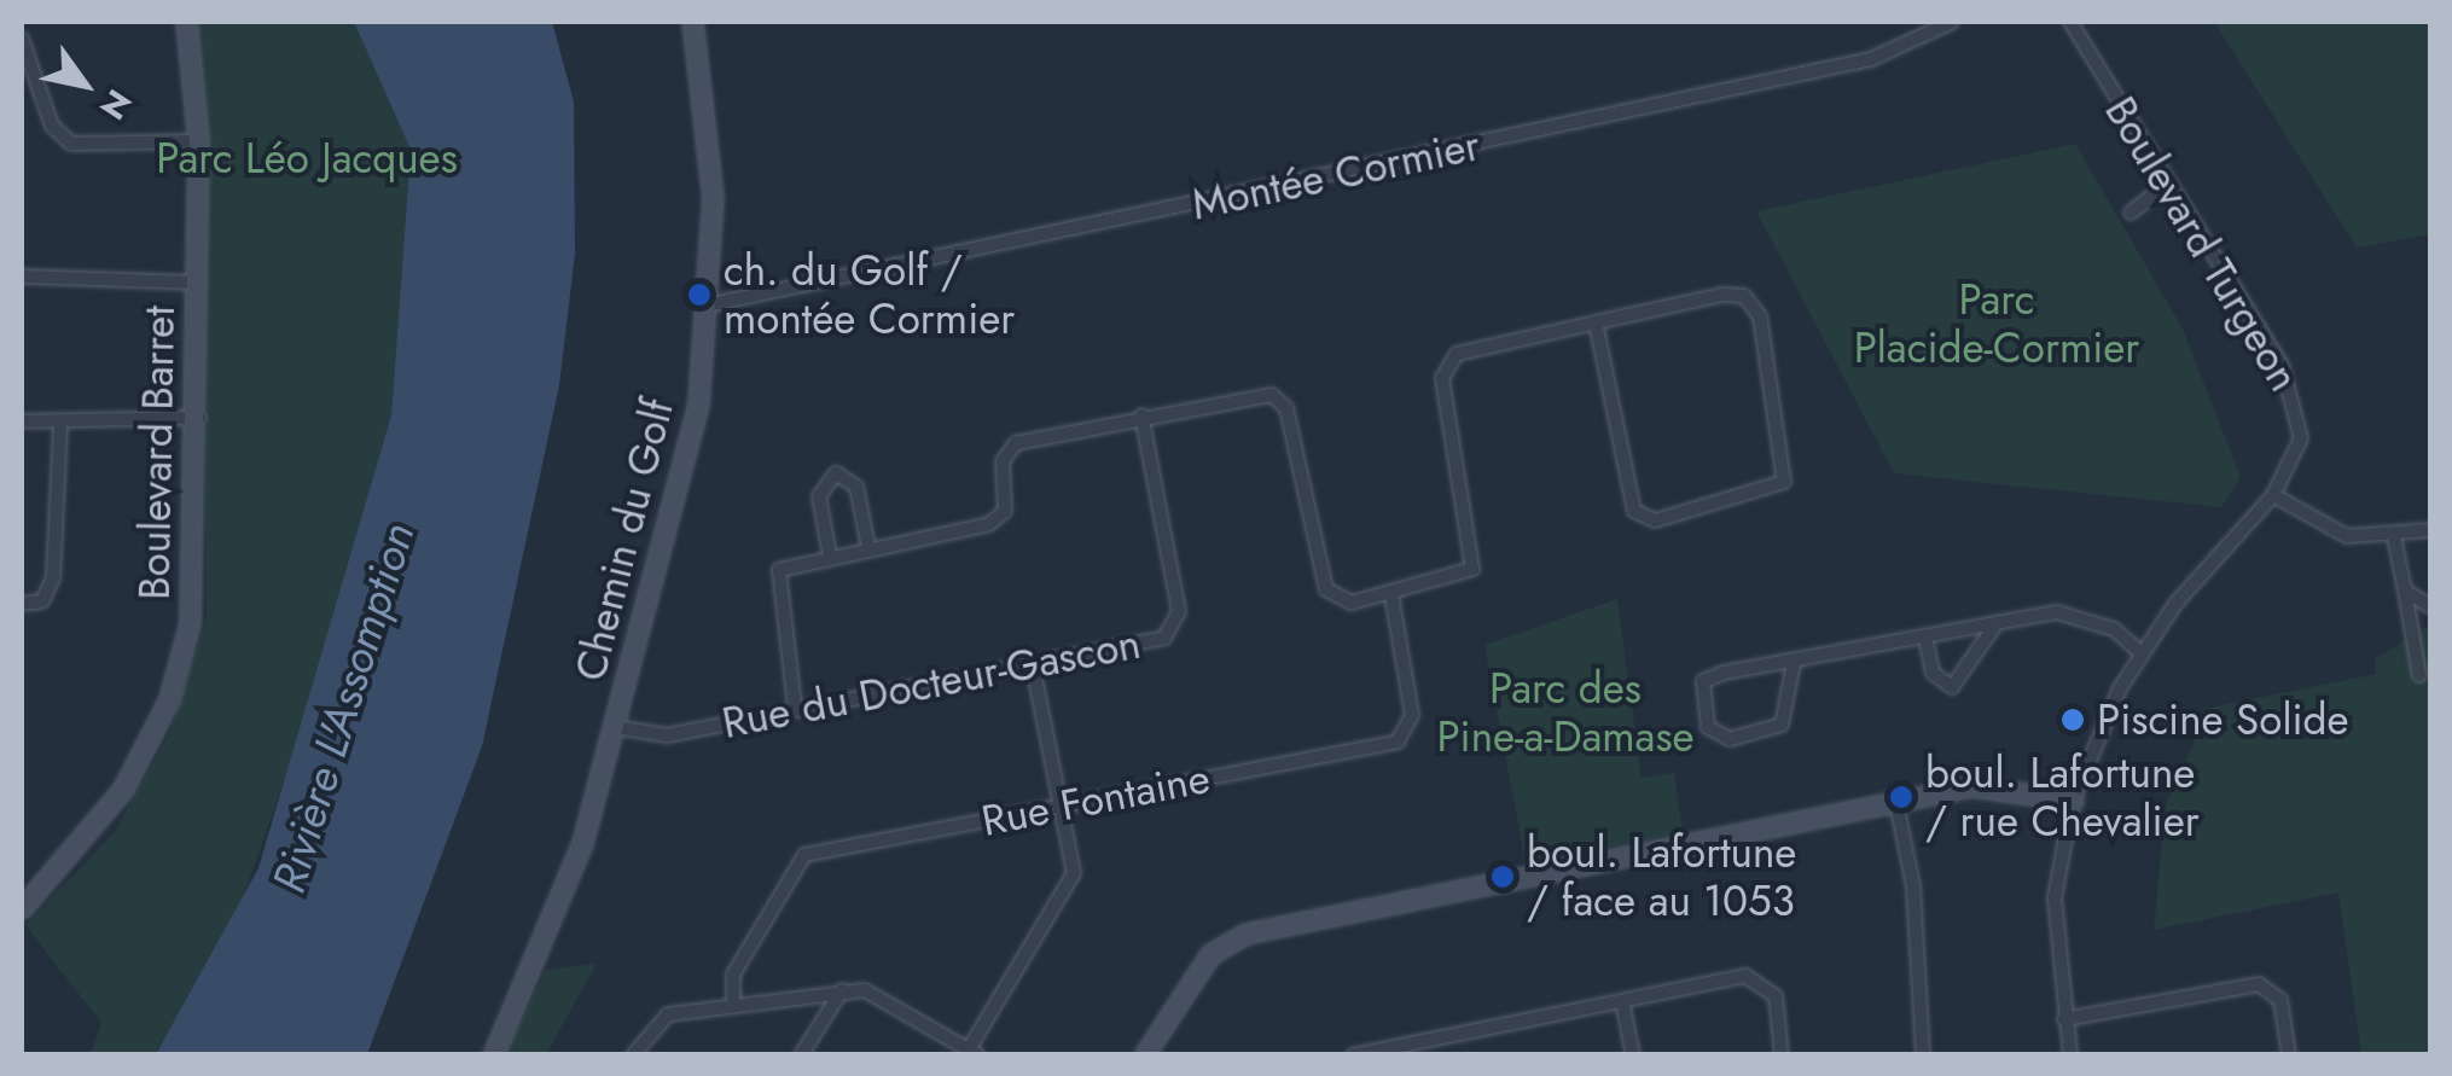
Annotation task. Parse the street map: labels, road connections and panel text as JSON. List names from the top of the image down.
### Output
{
  "streets": {
    "street": [
      "Montée Cormier",
      "Boulevard Turgeon",
      "Boulevard Barret",
      "Chemin du Golf",
      "Rue du Docteur-Gascon",
      "Rue Fontaine"
    ]
  },
  "crossings": [
    ["Montée Cormier", "Chemin du Golf"],
    ["Chemin du Golf", "Rue du Docteur-Gascon"]
  ],
  "water": ["Rivière L'Assomption"],
  "parks": ["Parc Léo Jacques", "Parc Placide-Cormier", "Parc des Pine-a-Damase"],
  "places": [
    "ch. du Golf / montée Cormier",
    "Piscine Solide",
    "boul. Lafortune / rue Chevalier",
    "boul. Lafortune / face au 1053"
  ],
  "north": "bottom right"
}
